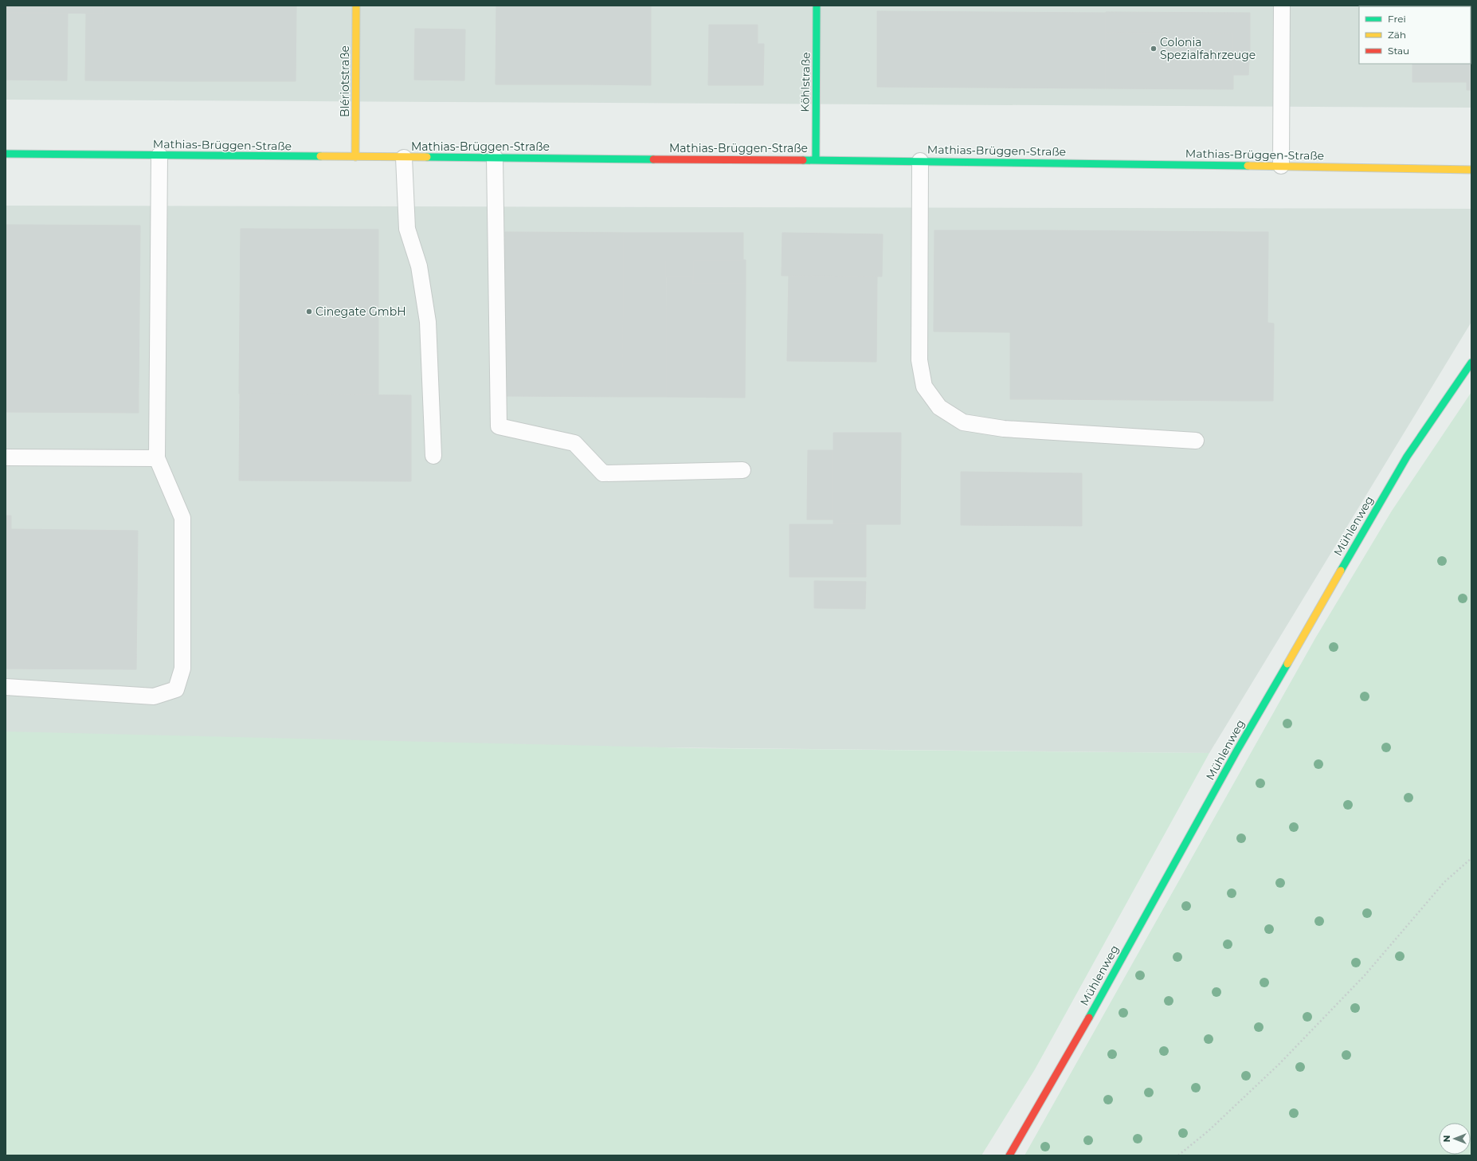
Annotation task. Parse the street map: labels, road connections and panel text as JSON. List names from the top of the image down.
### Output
{
  "streets": {
    "street": [
      "Blériotstraße",
      "Köhlstraße",
      "Mathias-Brüggen-Straße",
      "Mühlenweg"
    ]
  },
  "crossings": [
    ["Blériotstraße", "Mathias-Brüggen-Straße"],
    ["Köhlstraße", "Mathias-Brüggen-Straße"]
  ],
  "places": ["Colonia Spezialfahrzeuge", "Cinegate GmbH"],
  "legend": ["Frei", "Zäh", "Stau"],
  "north": "left"
}
